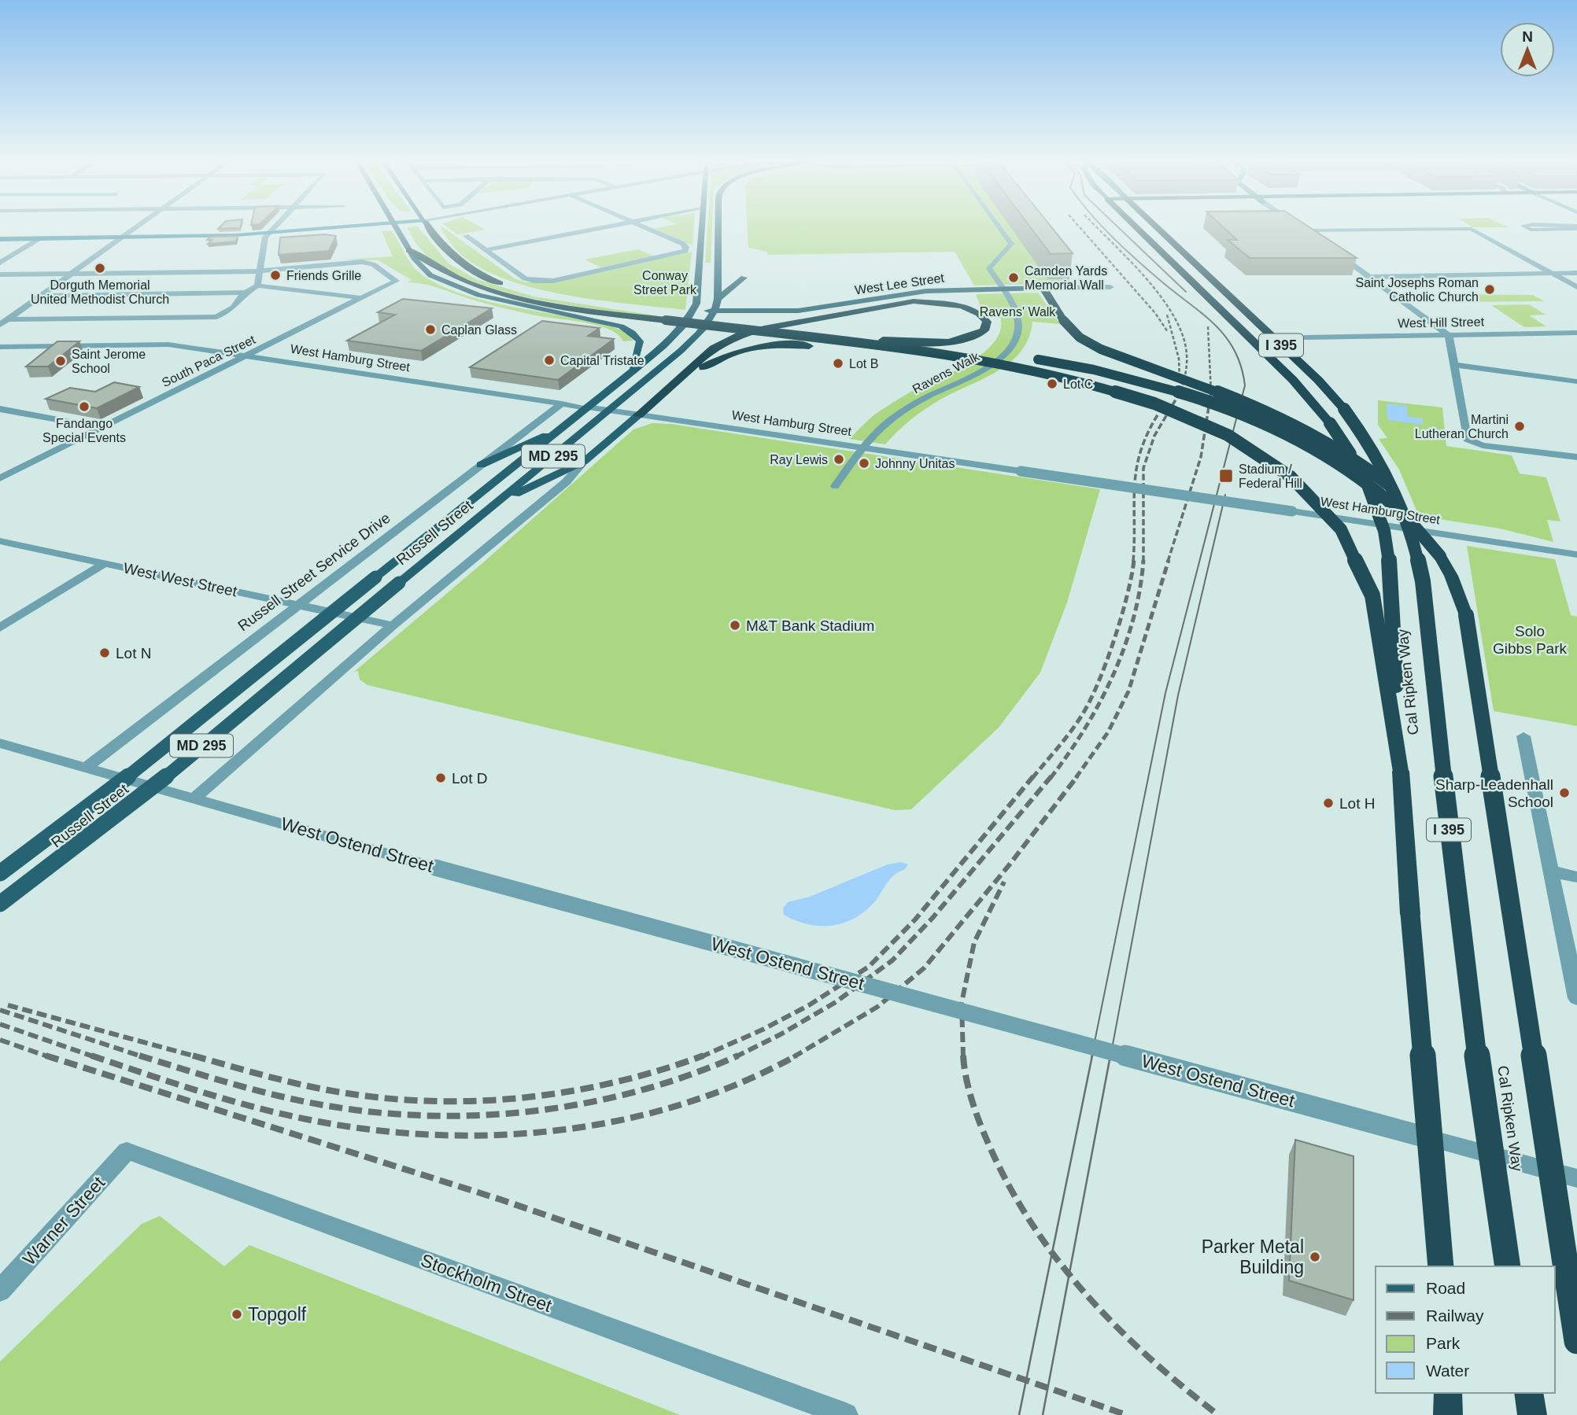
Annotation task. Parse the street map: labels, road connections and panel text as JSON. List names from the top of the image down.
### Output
{
  "streets": {
    "highway": ["I 395", "Cal Ripken Way"],
    "main road": ["West Lee Street", "MD 295", "Russell Street"],
    "street": [
      "West Hill Street",
      "West Hamburg Street",
      "South Paca Street",
      "Ravens Walk",
      "Russell Street Service Drive",
      "West West Street",
      "West Ostend Street",
      "Warner Street",
      "Stockholm Street"
    ]
  },
  "crossings": [
    ["West Lee Street", "Ravens Walk"],
    ["West Lee Street", "Russell Street"],
    ["West Hamburg Street", "South Paca Street"],
    ["West Hamburg Street", "Ravens Walk"],
    ["West Hamburg Street", "Russell Street"],
    ["West Hamburg Street", "Russell Street Service Drive"],
    ["Russell Street Service Drive", "West West Street"],
    ["Russell Street Service Drive", "West Ostend Street"],
    ["Warner Street", "Stockholm Street"]
  ],
  "parks": ["Conway Street Park", "Ravens' Walk", "Solo Gibbs Park"],
  "places": {
    "other": [
      "Dorguth Memorial United Methodist Church",
      "Friends Grille",
      "Camden Yards Memorial Wall",
      "Saint Josephs Roman Catholic Church",
      "Caplan Glass",
      "Capital Tristate",
      "Saint Jerome School",
      "Lot B",
      "Lot C",
      "Fandango Special Events",
      "Martini Lutheran Church",
      "Ray Lewis",
      "Johnny Unitas",
      "M&T Bank Stadium",
      "Lot N",
      "Lot D",
      "Sharp-Leadenhall School",
      "Lot H",
      "Parker Metal Building",
      "Topgolf"
    ],
    "transit": ["Stadium / Federal Hill"]
  },
  "legend": [
    "Road",
    "Railway",
    "Park",
    "Water"
  ],
  "north": "top"
}
